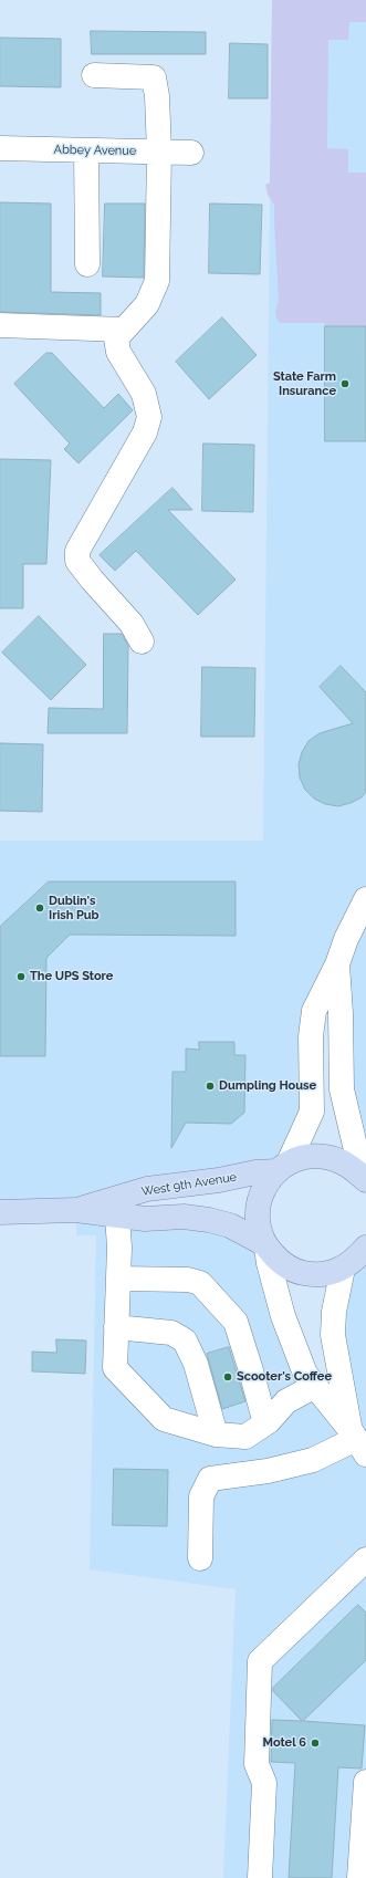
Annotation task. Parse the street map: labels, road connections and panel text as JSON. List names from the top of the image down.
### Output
{
  "streets": {
    "main road": ["West 9th Avenue"],
    "street": ["Abbey Avenue"]
  },
  "places": [
    "State Farm Insurance",
    "Dublin's Irish Pub",
    "The UPS Store",
    "Dumpling House",
    "Scooter's Coffee",
    "Motel 6"
  ]
}
